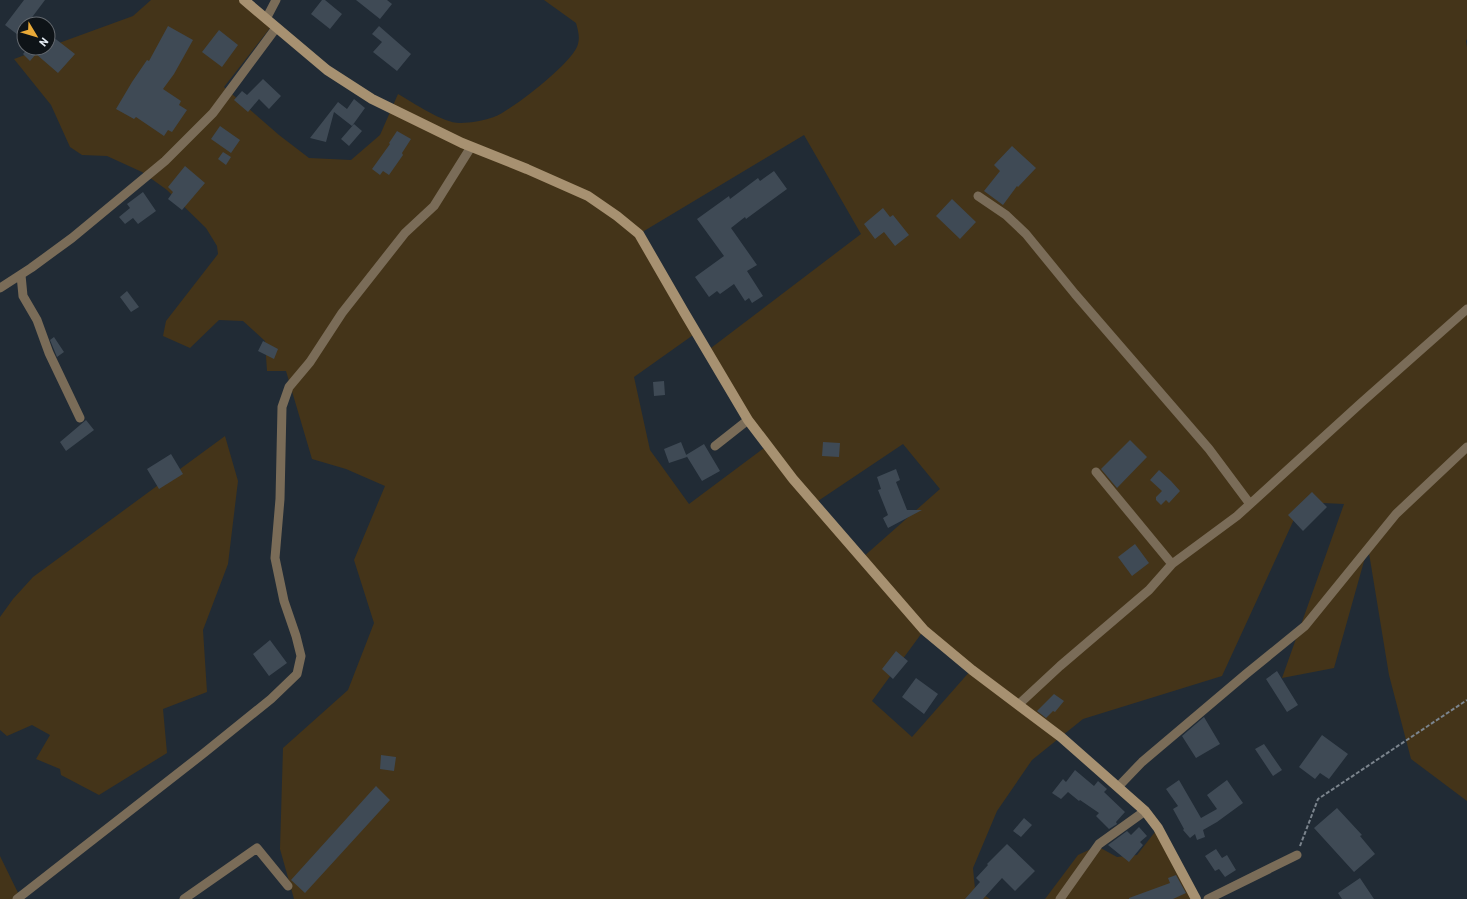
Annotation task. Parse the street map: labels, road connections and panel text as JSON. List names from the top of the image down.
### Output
{
  "north": "bottom right"
}
